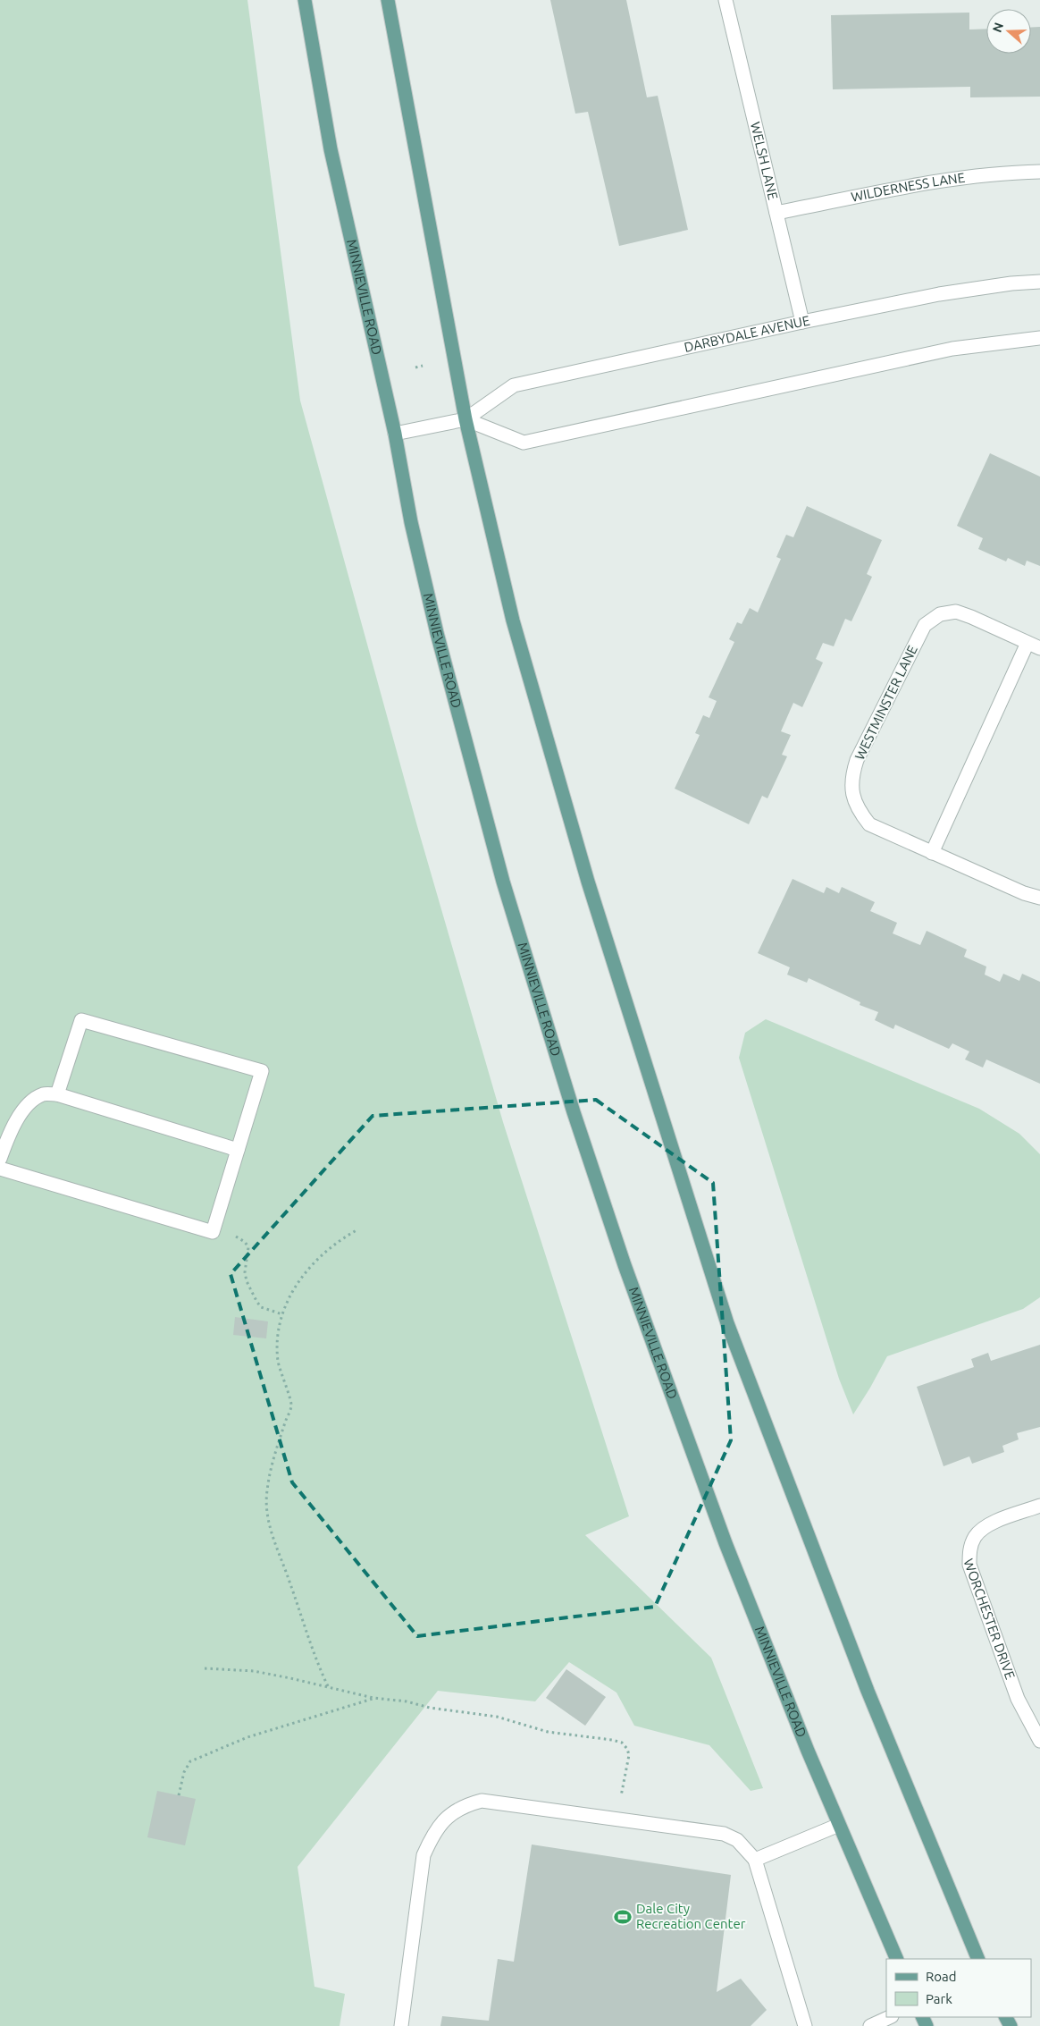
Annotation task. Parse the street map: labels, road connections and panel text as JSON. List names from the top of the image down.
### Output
{
  "streets": {
    "main road": ["MINNIEVILLE ROAD"],
    "street": [
      "WELSH LANE",
      "WILDERNESS LANE",
      "DARBYDALE AVENUE",
      "WESTMINSTER LANE",
      "WORCHESTER DRIVE"
    ]
  },
  "crossings": [
    ["WELSH LANE", "WILDERNESS LANE"],
    ["WELSH LANE", "DARBYDALE AVENUE"],
    ["MINNIEVILLE ROAD", "DARBYDALE AVENUE"]
  ],
  "places": {
    "sports": ["Dale City Recreation Center"]
  },
  "legend": ["Road", "Park"],
  "north": "left"
}
